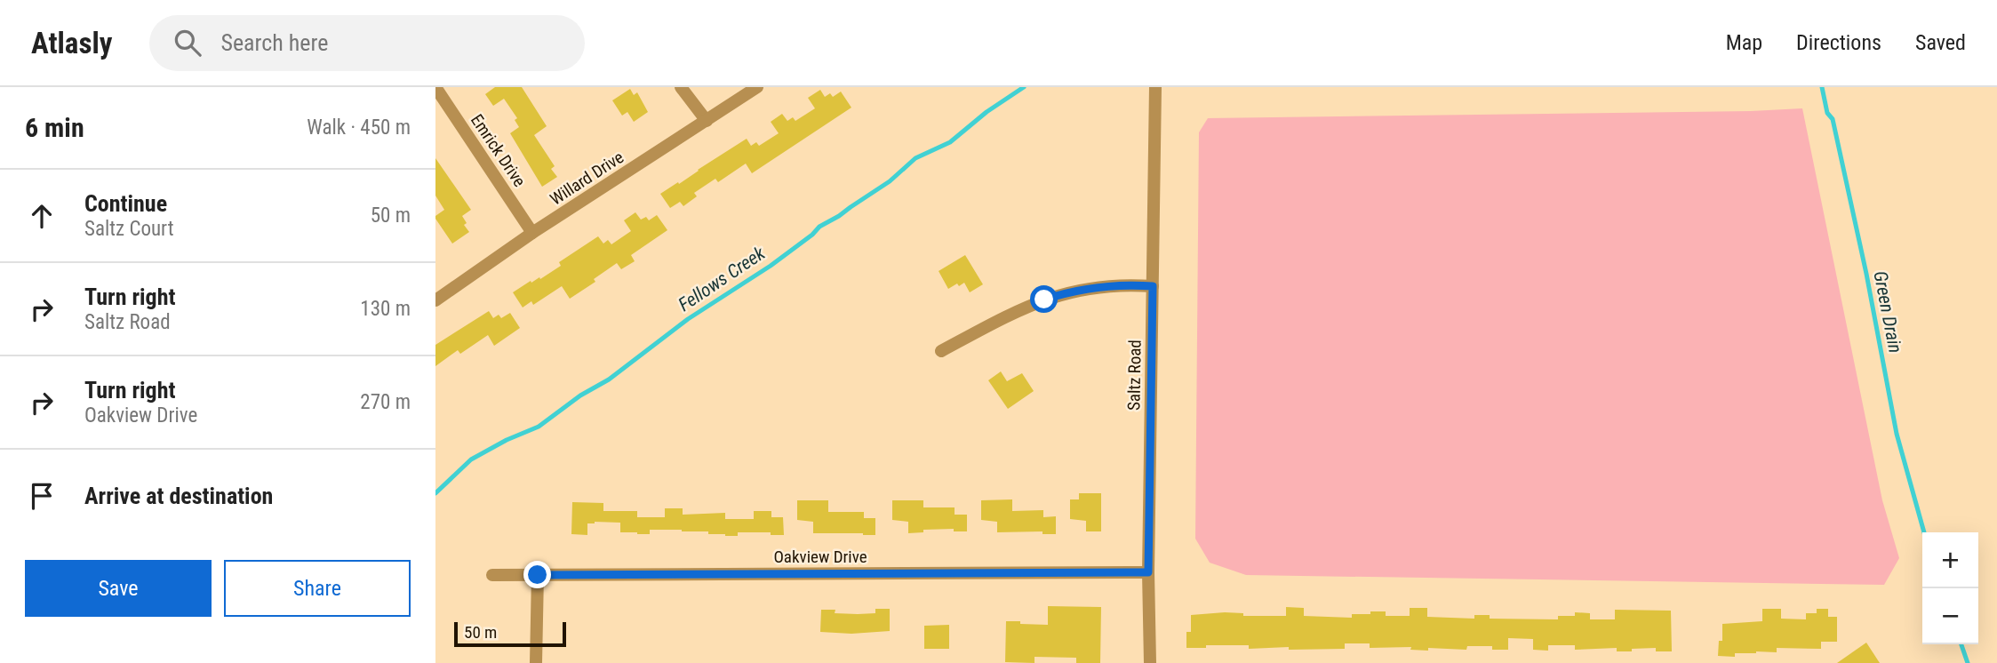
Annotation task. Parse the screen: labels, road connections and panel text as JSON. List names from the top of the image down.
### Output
{
  "streets": {
    "street": [
      "Emrick Drive",
      "Willard Drive",
      "Saltz Road",
      "Oakview Drive"
    ]
  },
  "crossings": [
    ["Emrick Drive", "Willard Drive"],
    ["Saltz Road", "Oakview Drive"]
  ],
  "water": ["Fellows Creek", "Green Drain"],
  "scale_bar": "50 m",
  "page": {
    "header": "Atlasly",
    "search": "Search here",
    "nav": ["Map", "Directions", "Saved"],
    "heading": ["6 min", "Walk · 450 m"],
    "list": [
      ["Continue", "Saltz Court", "50 m"],
      ["Turn right", "Saltz Road", "130 m"],
      ["Turn right", "Oakview Drive", "270 m"],
      "Arrive at destination"
    ],
    "map_buttons": ["+", "−"],
    "buttons": ["Save", "Share"],
    "scale": "50 m"
  }
}
